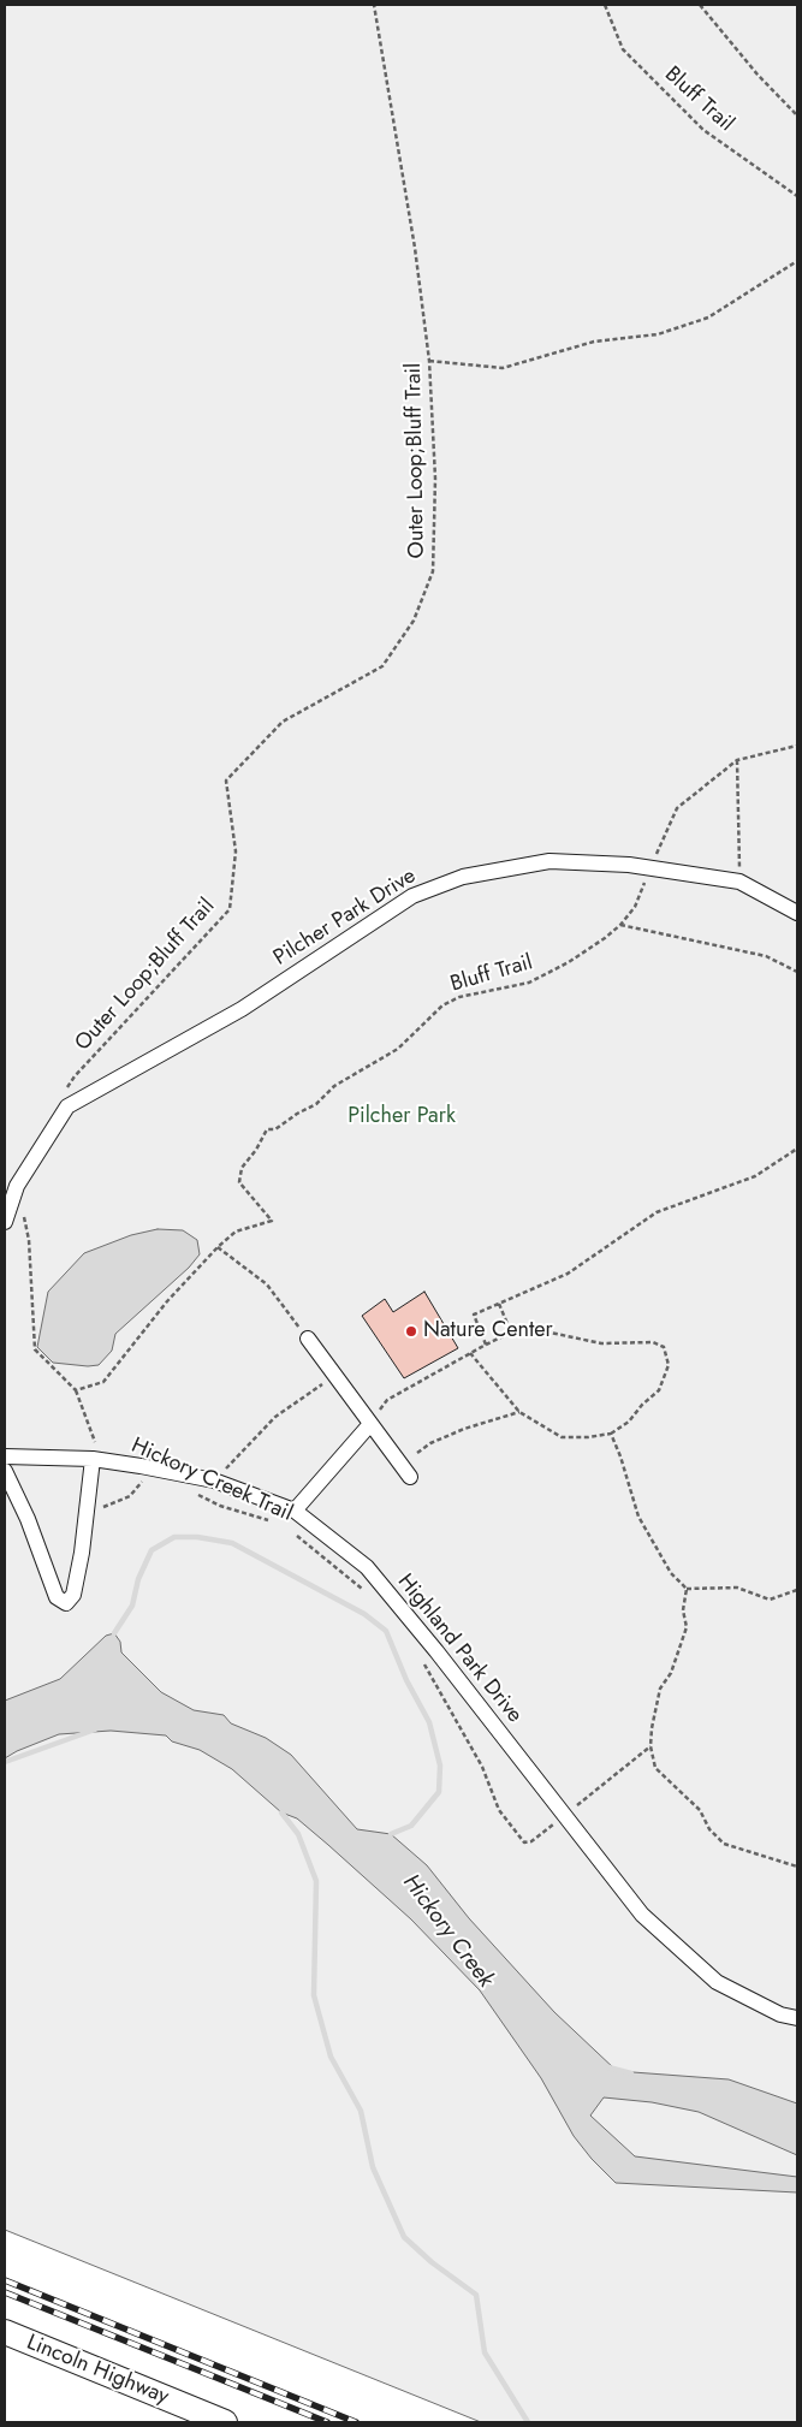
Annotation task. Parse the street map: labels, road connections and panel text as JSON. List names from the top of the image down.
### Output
{
  "streets": {
    "main road": ["Lincoln Highway"],
    "street": ["Pilcher Park Drive", "Highland Park Drive"],
    "path": ["Bluff Trail", "Outer Loop;Bluff Trail", "Hickory Creek Trail"]
  },
  "crossings": [
    ["Bluff Trail", "Pilcher Park Drive"],
    ["Hickory Creek Trail", "Highland Park Drive"]
  ],
  "water": ["Hickory Creek"],
  "parks": ["Pilcher Park"],
  "places": ["Nature Center"]
}
